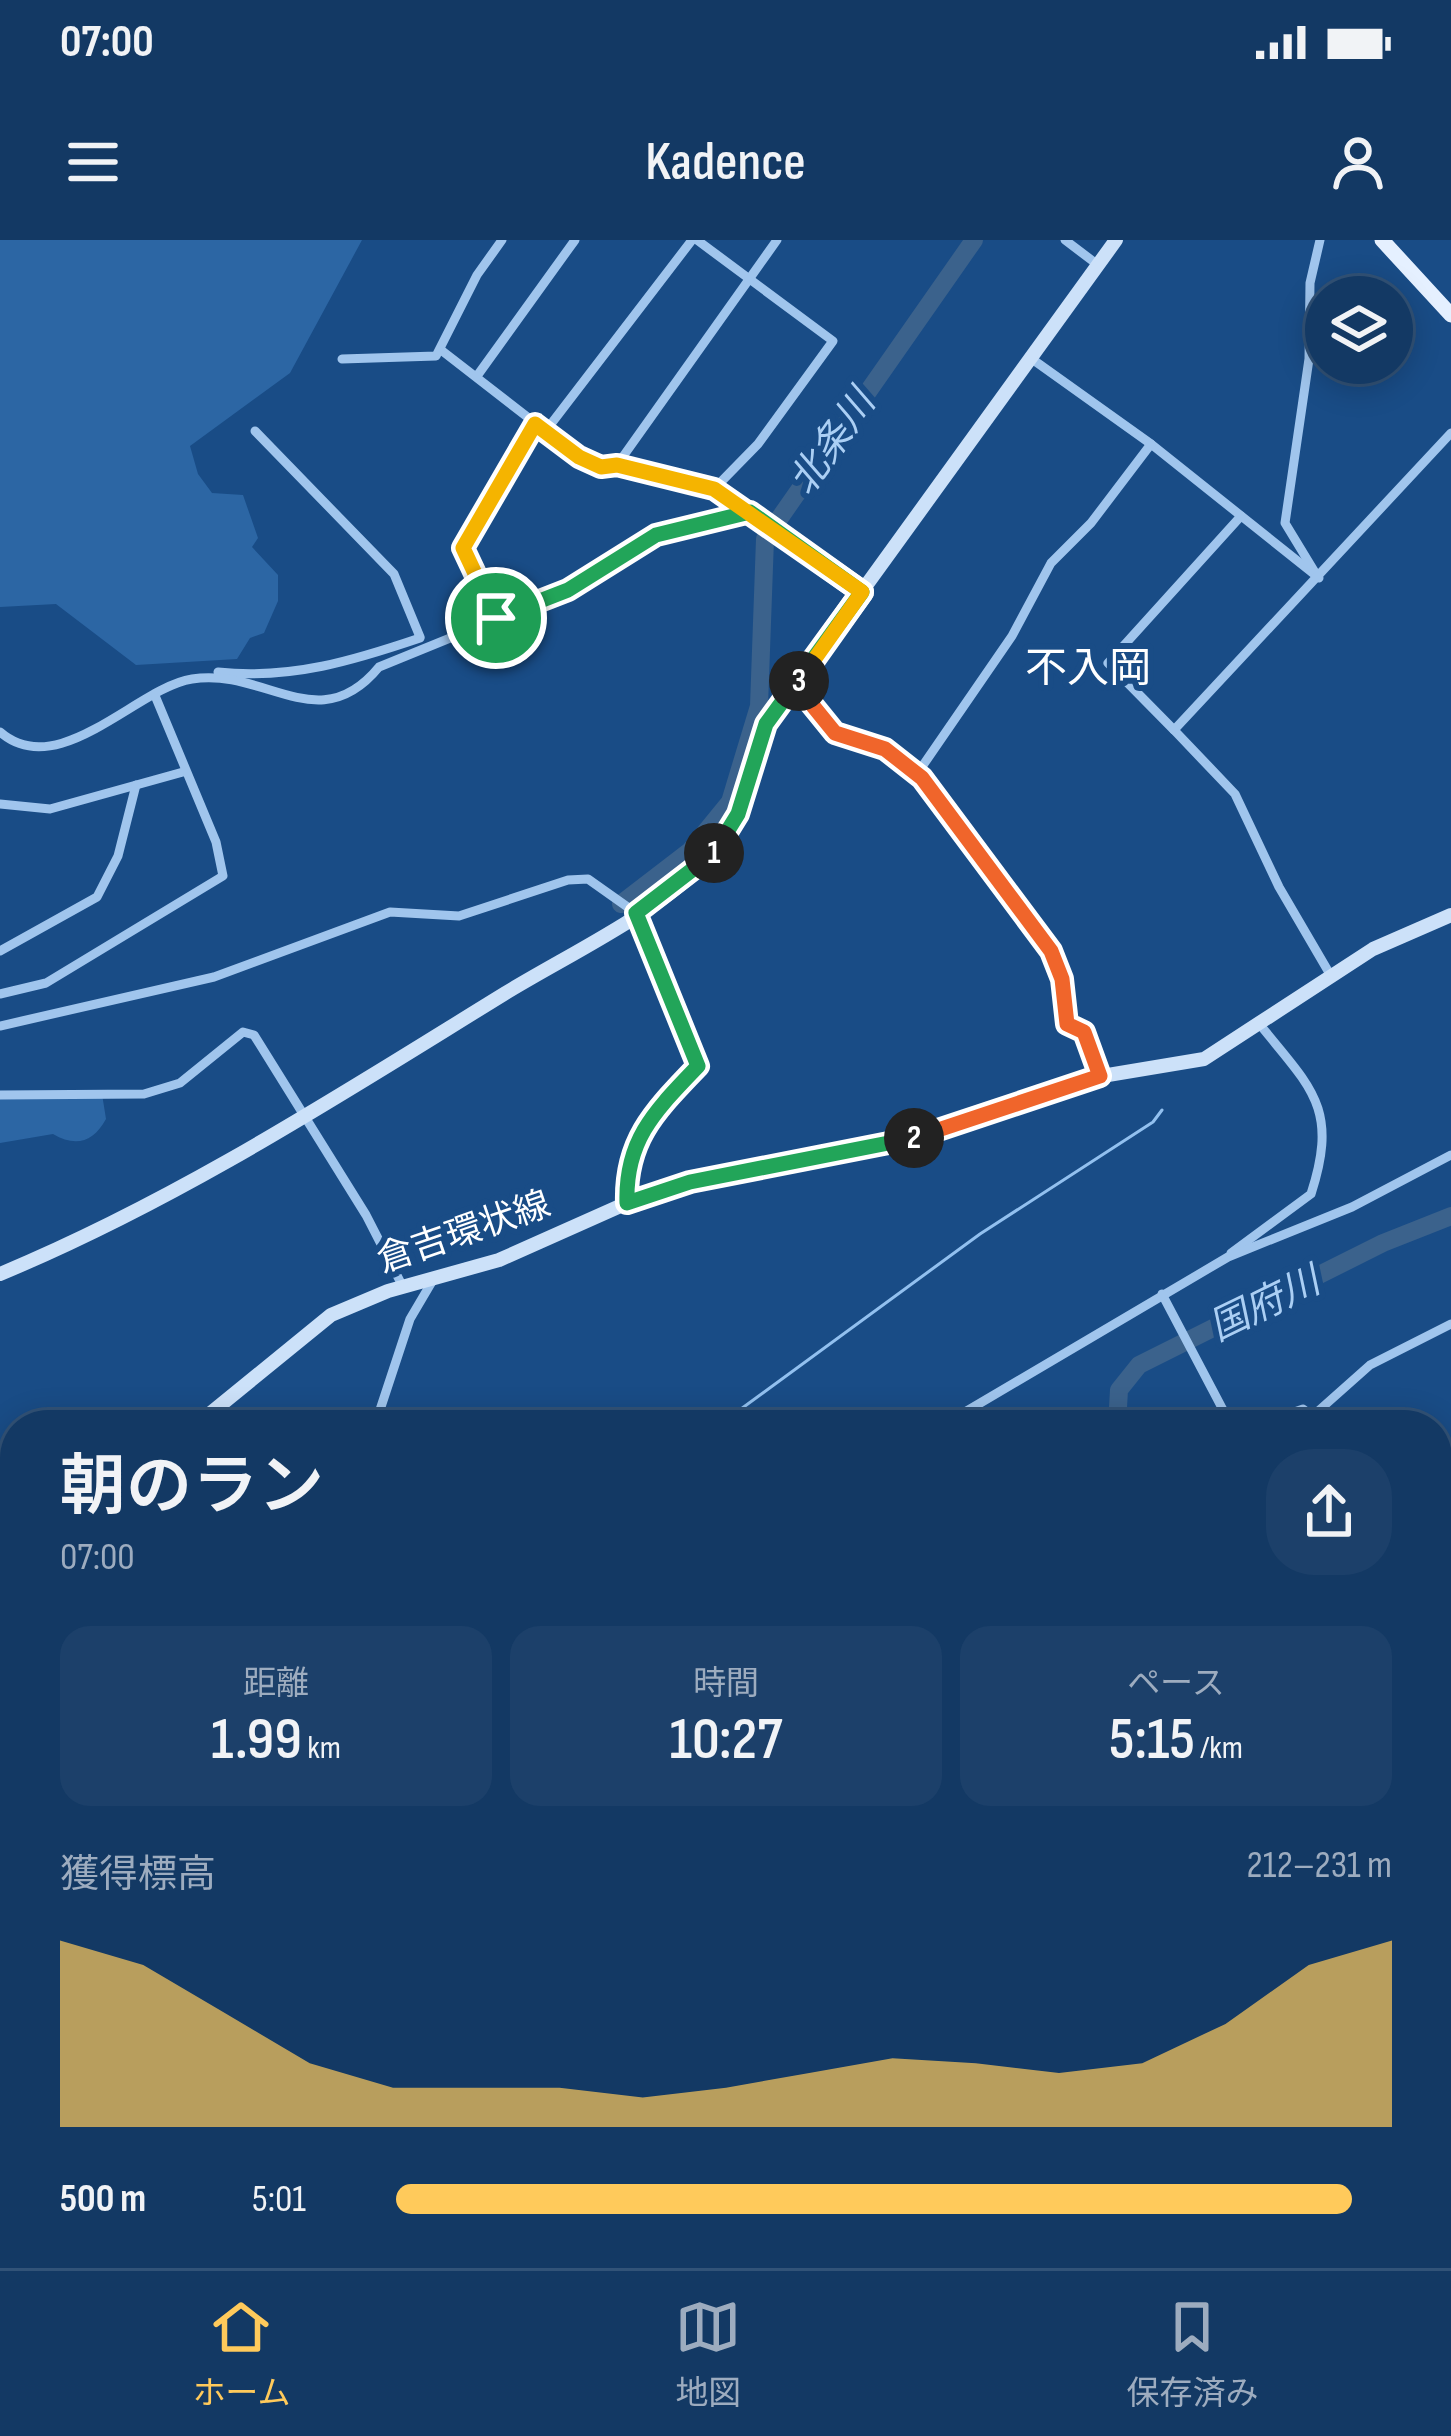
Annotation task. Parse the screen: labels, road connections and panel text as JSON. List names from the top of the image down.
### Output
{
  "streets": {
    "street": ["倉吉環状線"]
  },
  "districts": ["不入岡"],
  "water": ["北条川", "国府川"],
  "page": {
    "status": "07:00",
    "header": "Kadence",
    "pins": ["3", "1", "2"],
    "heading": ["朝のラン", "07:00"],
    "stats": [
      ["距離", "1.99 km"],
      ["時間", "10:27"],
      ["ペース", "5:15 /km"]
    ],
    "chart": ["獲得標高", "212–231 m"],
    "list": [
      {
        "name": "500 m",
        "note": "5:01"
      }
    ],
    "tabs": ["ホーム", "地図", "保存済み"]
  }
}
